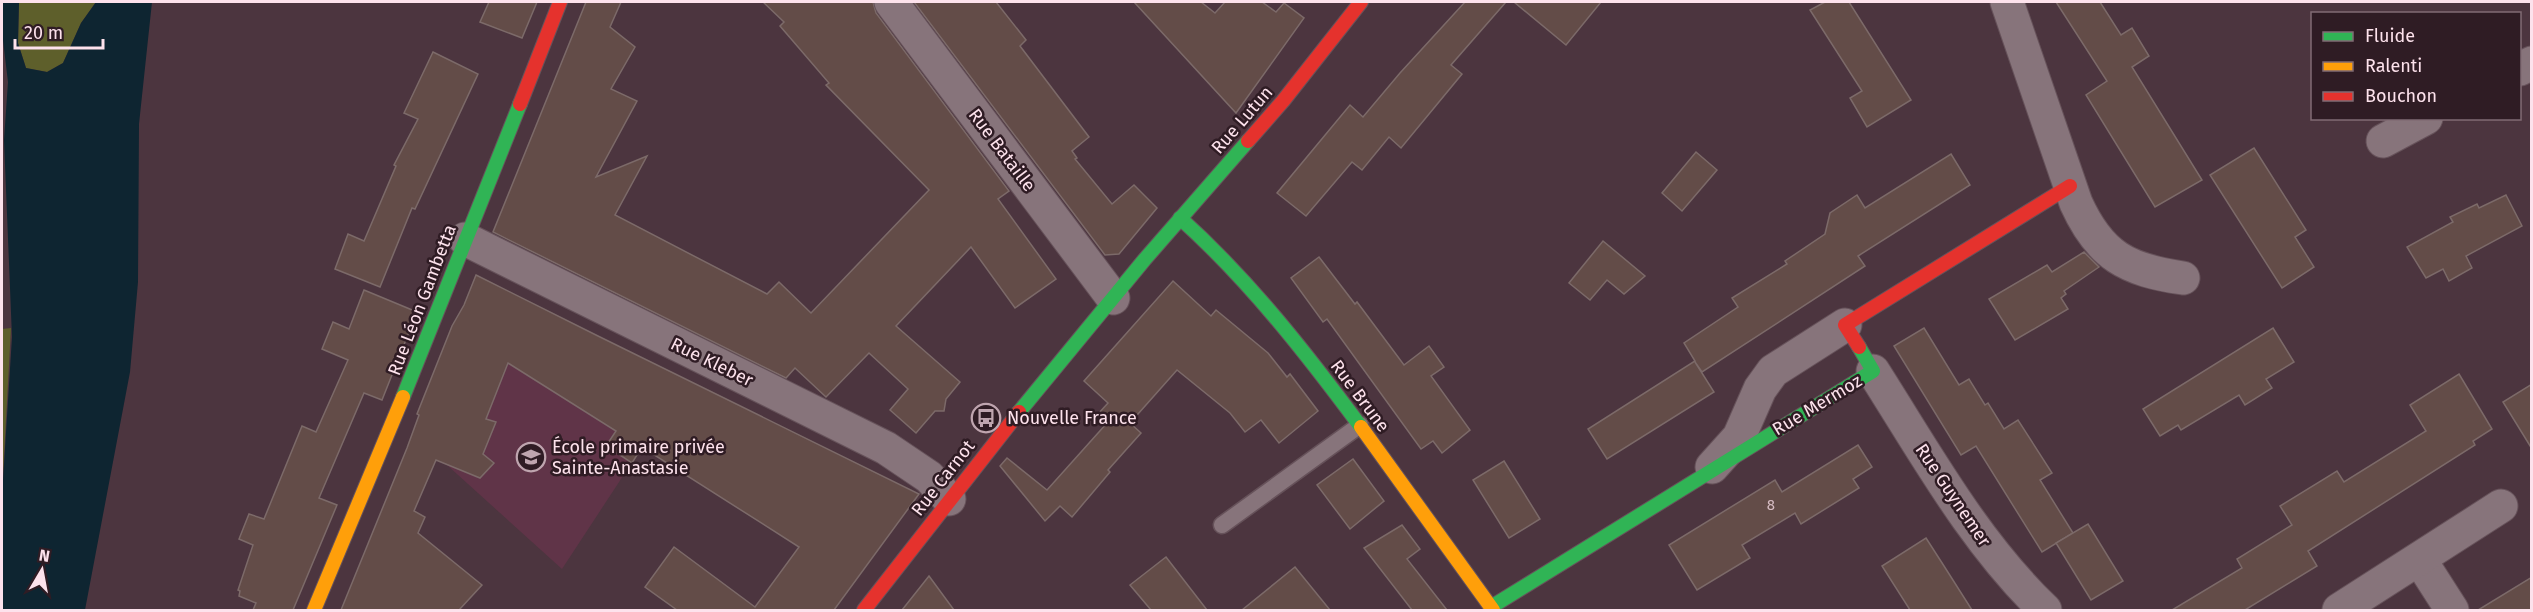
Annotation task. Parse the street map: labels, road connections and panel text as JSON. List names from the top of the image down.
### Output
{
  "streets": {
    "street": [
      "Rue Lutun",
      "Rue Bataille",
      "Rue Léon Gambetta",
      "Rue Kleber",
      "Rue Brune",
      "Rue Mermoz",
      "Rue Carnot",
      "Rue Guynemer"
    ]
  },
  "crossings": [
    ["Rue Lutun", "Rue Brune"],
    ["Rue Lutun", "Rue Carnot"],
    ["Rue Bataille", "Rue Carnot"],
    ["Rue Léon Gambetta", "Rue Kleber"],
    ["Rue Kleber", "Rue Carnot"],
    ["Rue Brune", "Rue Mermoz"],
    ["Rue Mermoz", "Rue Guynemer"]
  ],
  "places": {
    "bus stop": ["Nouvelle France"],
    "school or university": ["École primaire privée Sainte-Anastasie"]
  },
  "house_numbers": ["8"],
  "legend": ["Fluide", "Ralenti", "Bouchon"],
  "scale_bar": "20 m",
  "north": "top"
}
